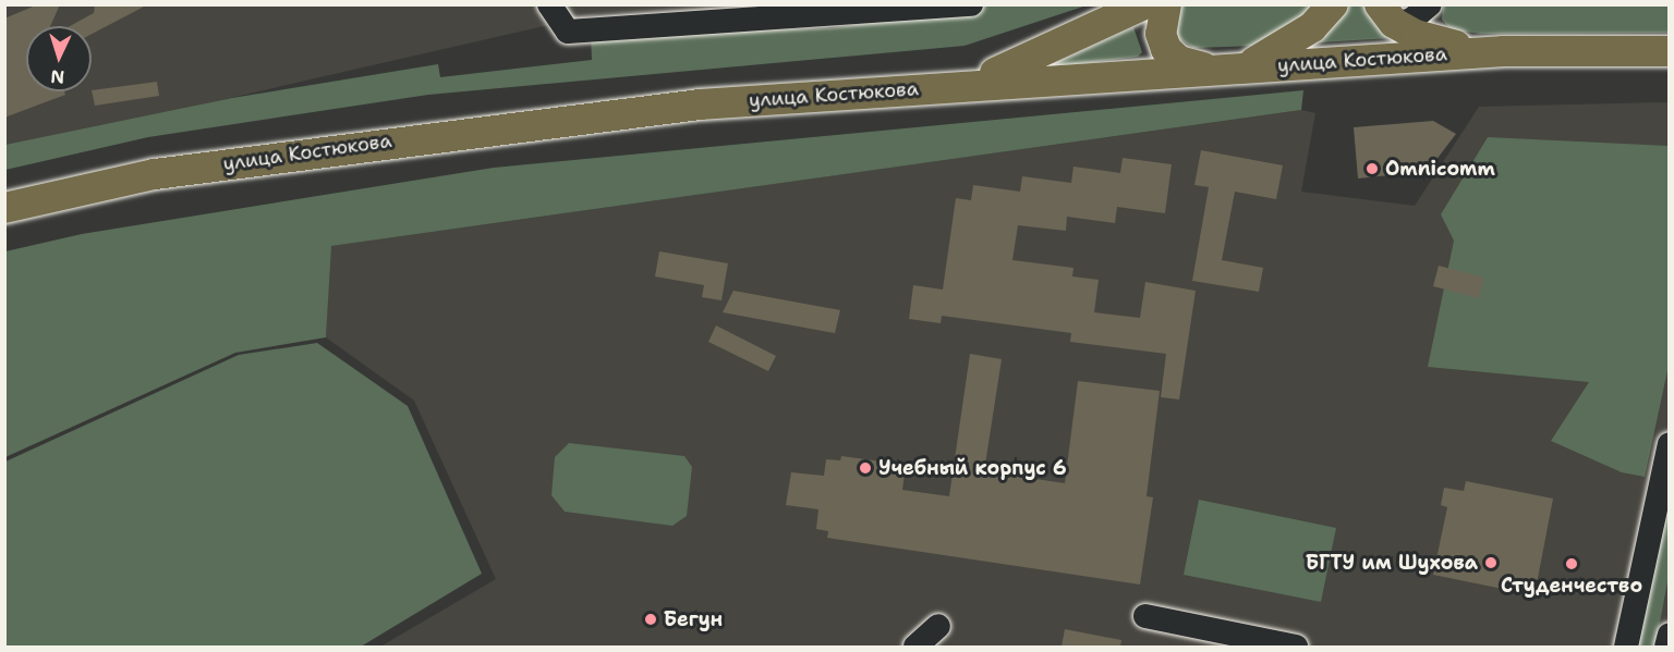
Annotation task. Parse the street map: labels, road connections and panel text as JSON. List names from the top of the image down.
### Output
{
  "streets": {
    "main road": ["улица Костюкова"]
  },
  "places": [
    "Omnicomm",
    "Учебный корпус 6",
    "БГТУ им Шухова",
    "Студенчество",
    "Бегун"
  ],
  "north": "bottom"
}
